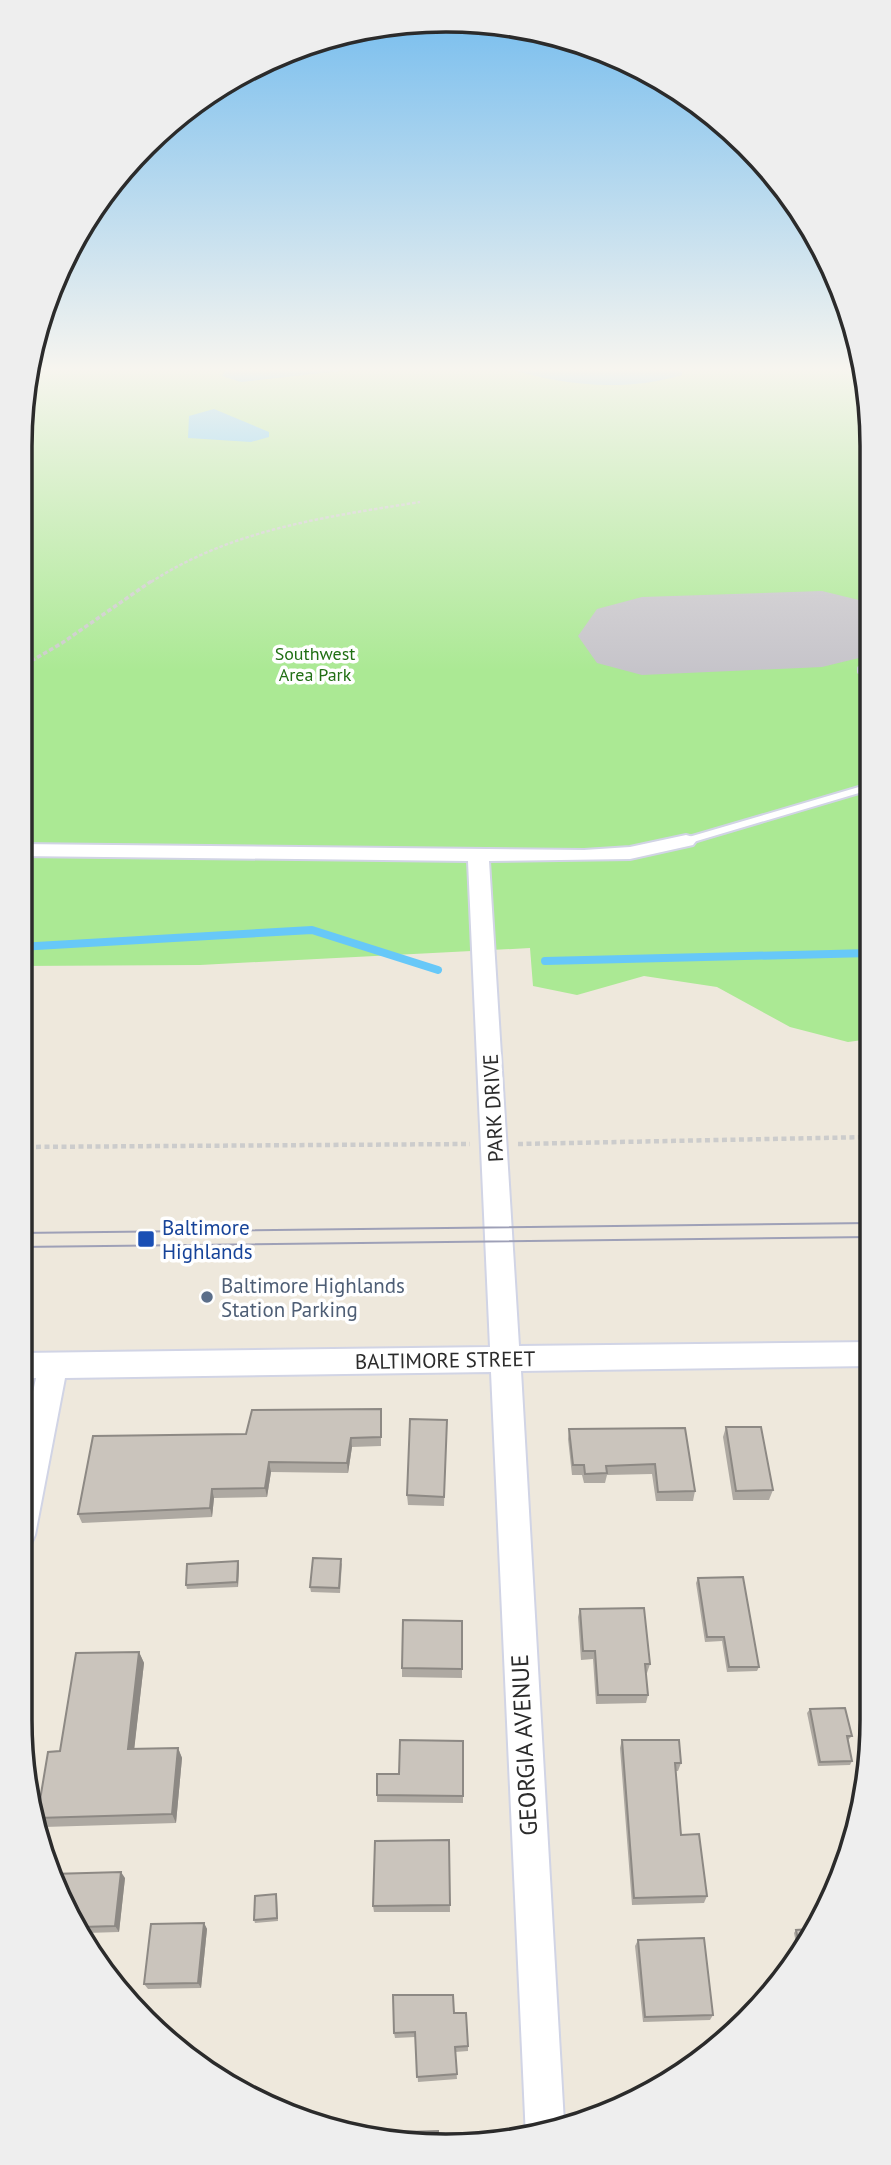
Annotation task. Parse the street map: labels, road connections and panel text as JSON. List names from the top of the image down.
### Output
{
  "streets": {
    "street": ["PARK DRIVE", "BALTIMORE STREET", "GEORGIA AVENUE"]
  },
  "crossings": [
    ["PARK DRIVE", "BALTIMORE STREET"],
    ["PARK DRIVE", "GEORGIA AVENUE"],
    ["BALTIMORE STREET", "GEORGIA AVENUE"]
  ],
  "parks": ["Southwest Area Park"],
  "places": {
    "transit": ["Baltimore Highlands"],
    "other": ["Baltimore Highlands Station Parking"]
  }
}
